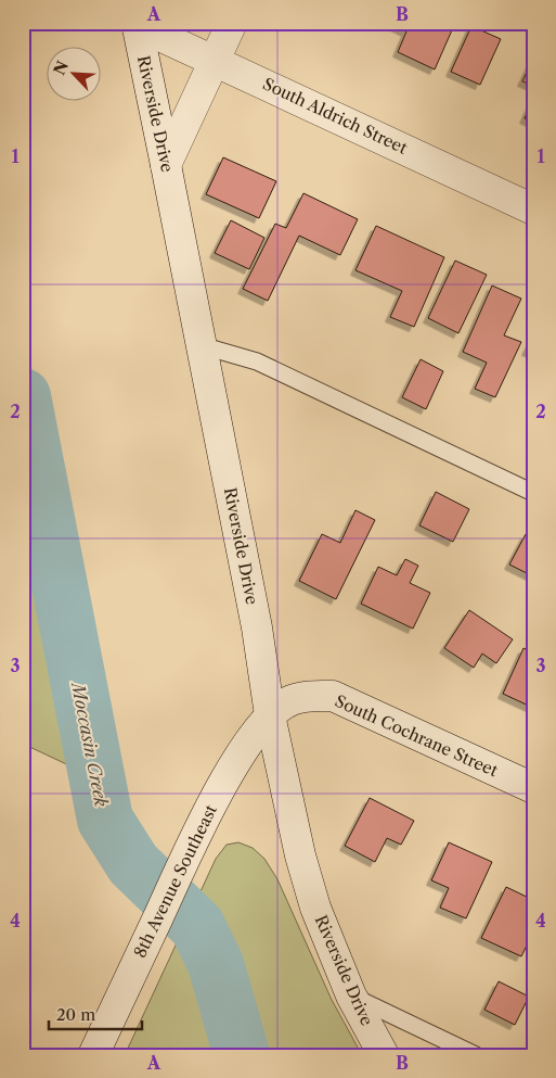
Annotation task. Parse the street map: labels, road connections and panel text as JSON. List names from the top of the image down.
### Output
{
  "streets": {
    "street": [
      "Riverside Drive",
      "South Aldrich Street",
      "South Cochrane Street",
      "8th Avenue Southeast"
    ]
  },
  "crossings": [
    ["Riverside Drive", "South Aldrich Street"],
    ["Riverside Drive", "South Cochrane Street"],
    ["Riverside Drive", "8th Avenue Southeast"],
    ["South Cochrane Street", "8th Avenue Southeast"]
  ],
  "water": ["Moccasin Creek"],
  "scale_bar": "20 m",
  "north": "top left",
  "grid": {
    "columns": ["A", "B"],
    "rows": [
      "1",
      "2",
      "3",
      "4"
    ]
  }
}
